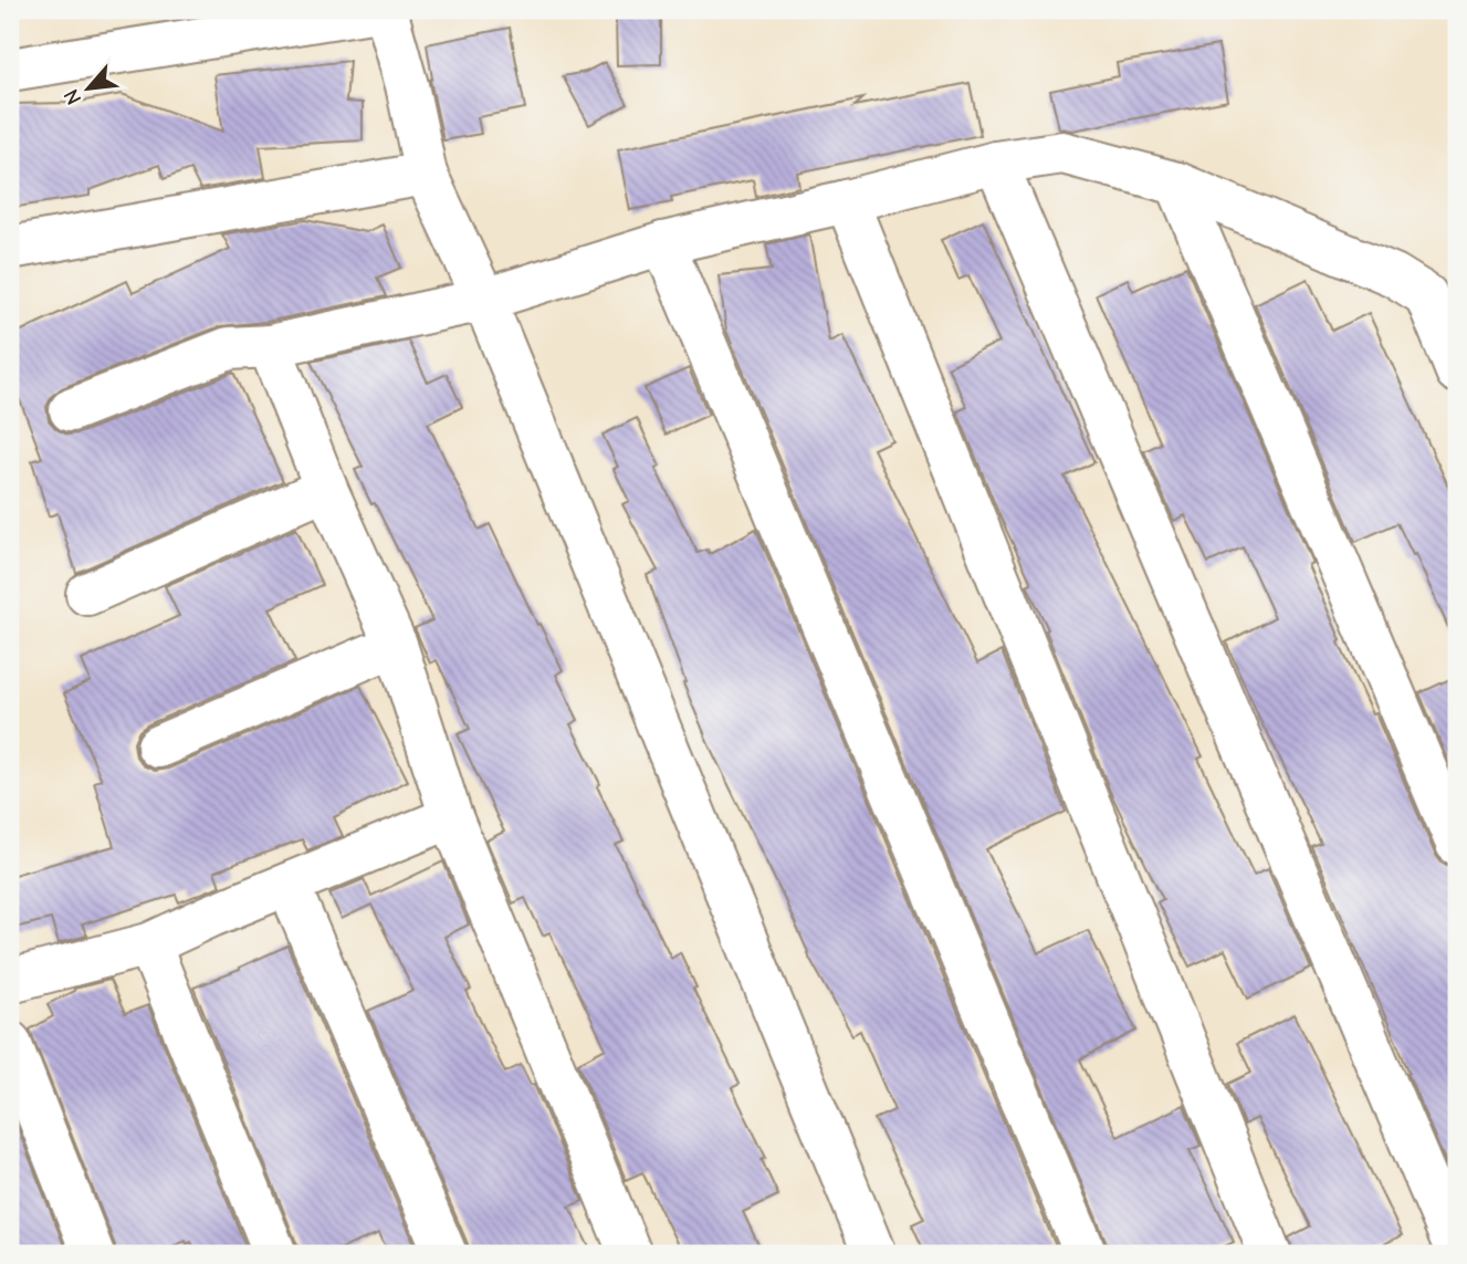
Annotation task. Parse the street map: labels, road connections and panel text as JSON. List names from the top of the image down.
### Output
{
  "north": "bottom left"
}
